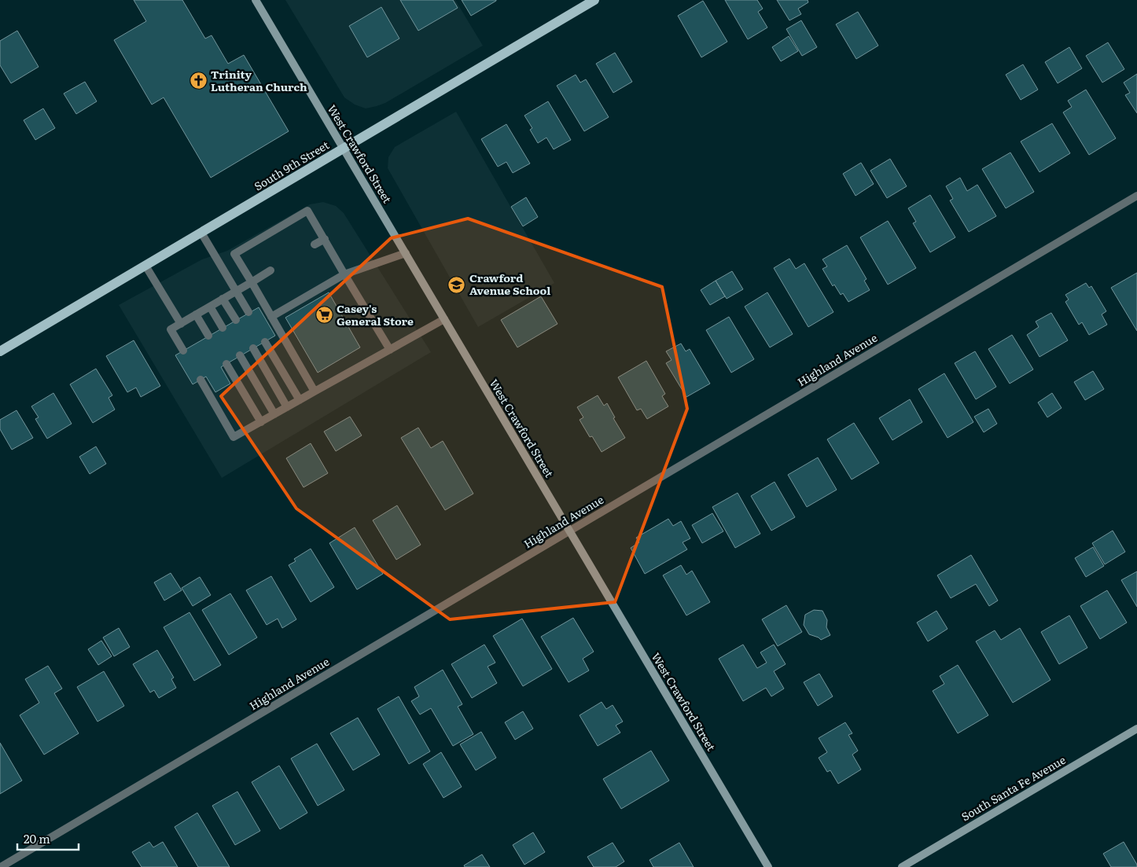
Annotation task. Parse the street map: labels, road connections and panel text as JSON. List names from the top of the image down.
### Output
{
  "streets": {
    "main road": ["West Crawford Street", "South 9th Street", "South Santa Fe Avenue"],
    "street": ["Highland Avenue"]
  },
  "crossings": [
    ["West Crawford Street", "South 9th Street"],
    ["West Crawford Street", "Highland Avenue"]
  ],
  "places": {
    "church": ["Trinity Lutheran Church"],
    "school or university": ["Crawford Avenue School"],
    "supermarket": ["Casey's General Store"]
  },
  "scale_bar": "20 m"
}
